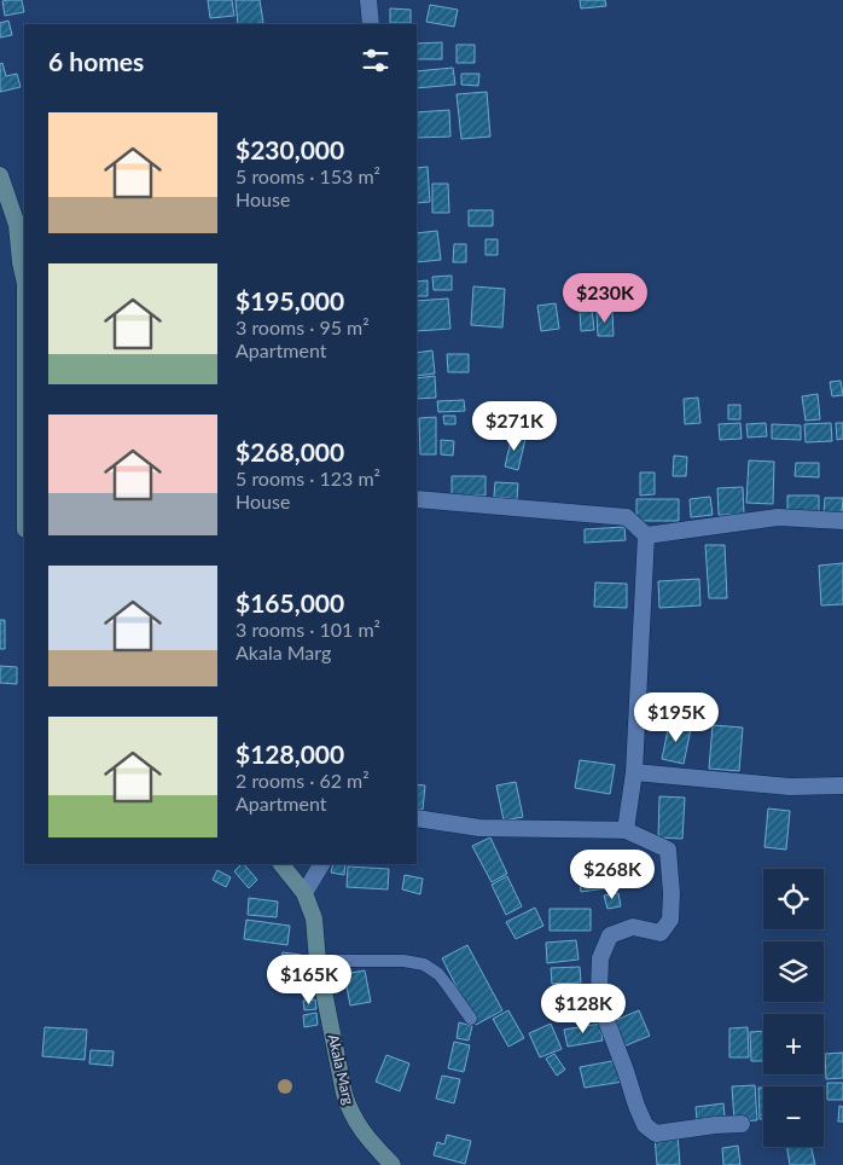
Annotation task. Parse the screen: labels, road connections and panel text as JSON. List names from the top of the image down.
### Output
{
  "streets": {
    "main road": ["Akala Marg"]
  },
  "page": {
    "heading": "6 homes",
    "list": [
      {
        "name": "$230,000",
        "note": "5 rooms · 153 m² · House"
      },
      {
        "name": "$195,000",
        "note": "3 rooms · 95 m² · Apartment"
      },
      {
        "name": "$268,000",
        "note": "5 rooms · 123 m² · House"
      },
      {
        "name": "$165,000",
        "note": "3 rooms · 101 m² · Akala Marg"
      },
      {
        "name": "$128,000",
        "note": "2 rooms · 62 m² · Apartment"
      }
    ],
    "price": [
      "$230K",
      "$271K",
      "$195K",
      "$268K",
      "$165K",
      "$128K"
    ],
    "map_buttons": ["+", "−"]
  }
}
